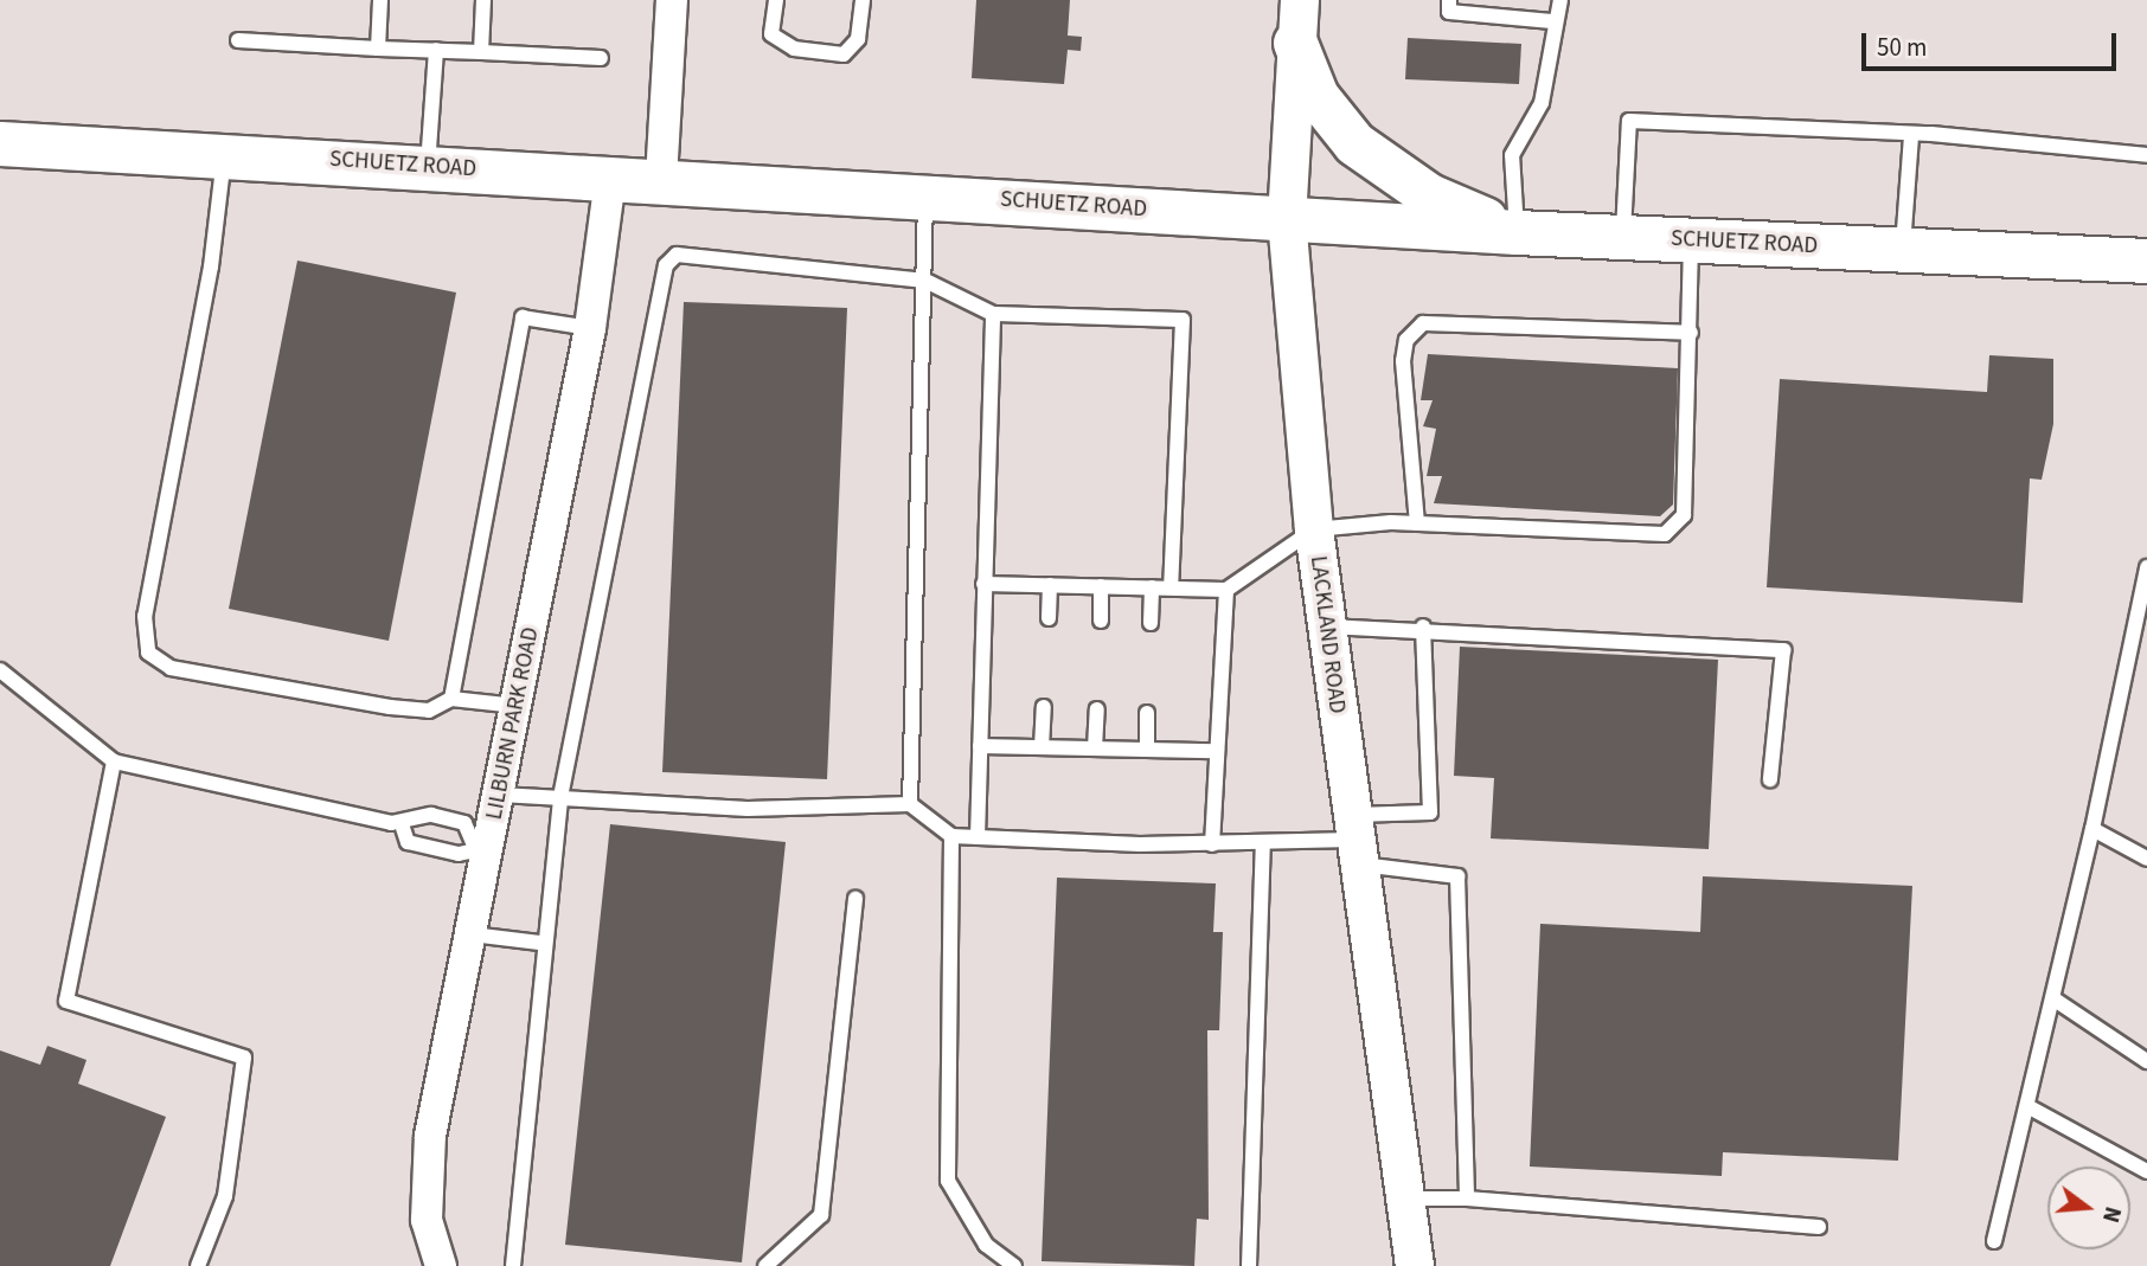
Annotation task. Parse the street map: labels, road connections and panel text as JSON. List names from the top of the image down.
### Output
{
  "streets": {
    "main road": ["SCHUETZ ROAD"],
    "street": ["LACKLAND ROAD", "LILBURN PARK ROAD"]
  },
  "crossings": [
    ["SCHUETZ ROAD", "LACKLAND ROAD"],
    ["SCHUETZ ROAD", "LILBURN PARK ROAD"]
  ],
  "scale_bar": "50 m",
  "north": "right"
}
